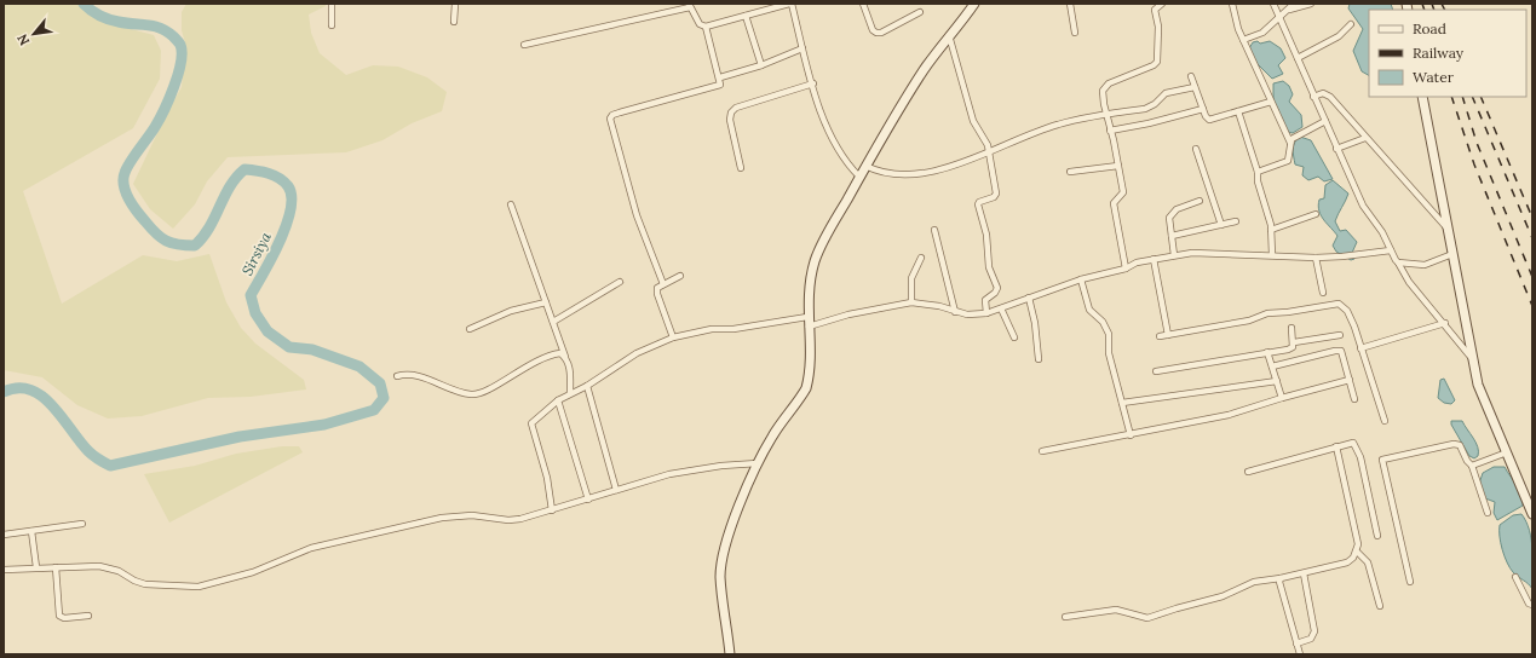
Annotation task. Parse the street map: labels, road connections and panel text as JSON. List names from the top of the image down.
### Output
{
  "water": ["Sirsiya"],
  "legend": ["Road", "Railway", "Water"],
  "north": "bottom left"
}
